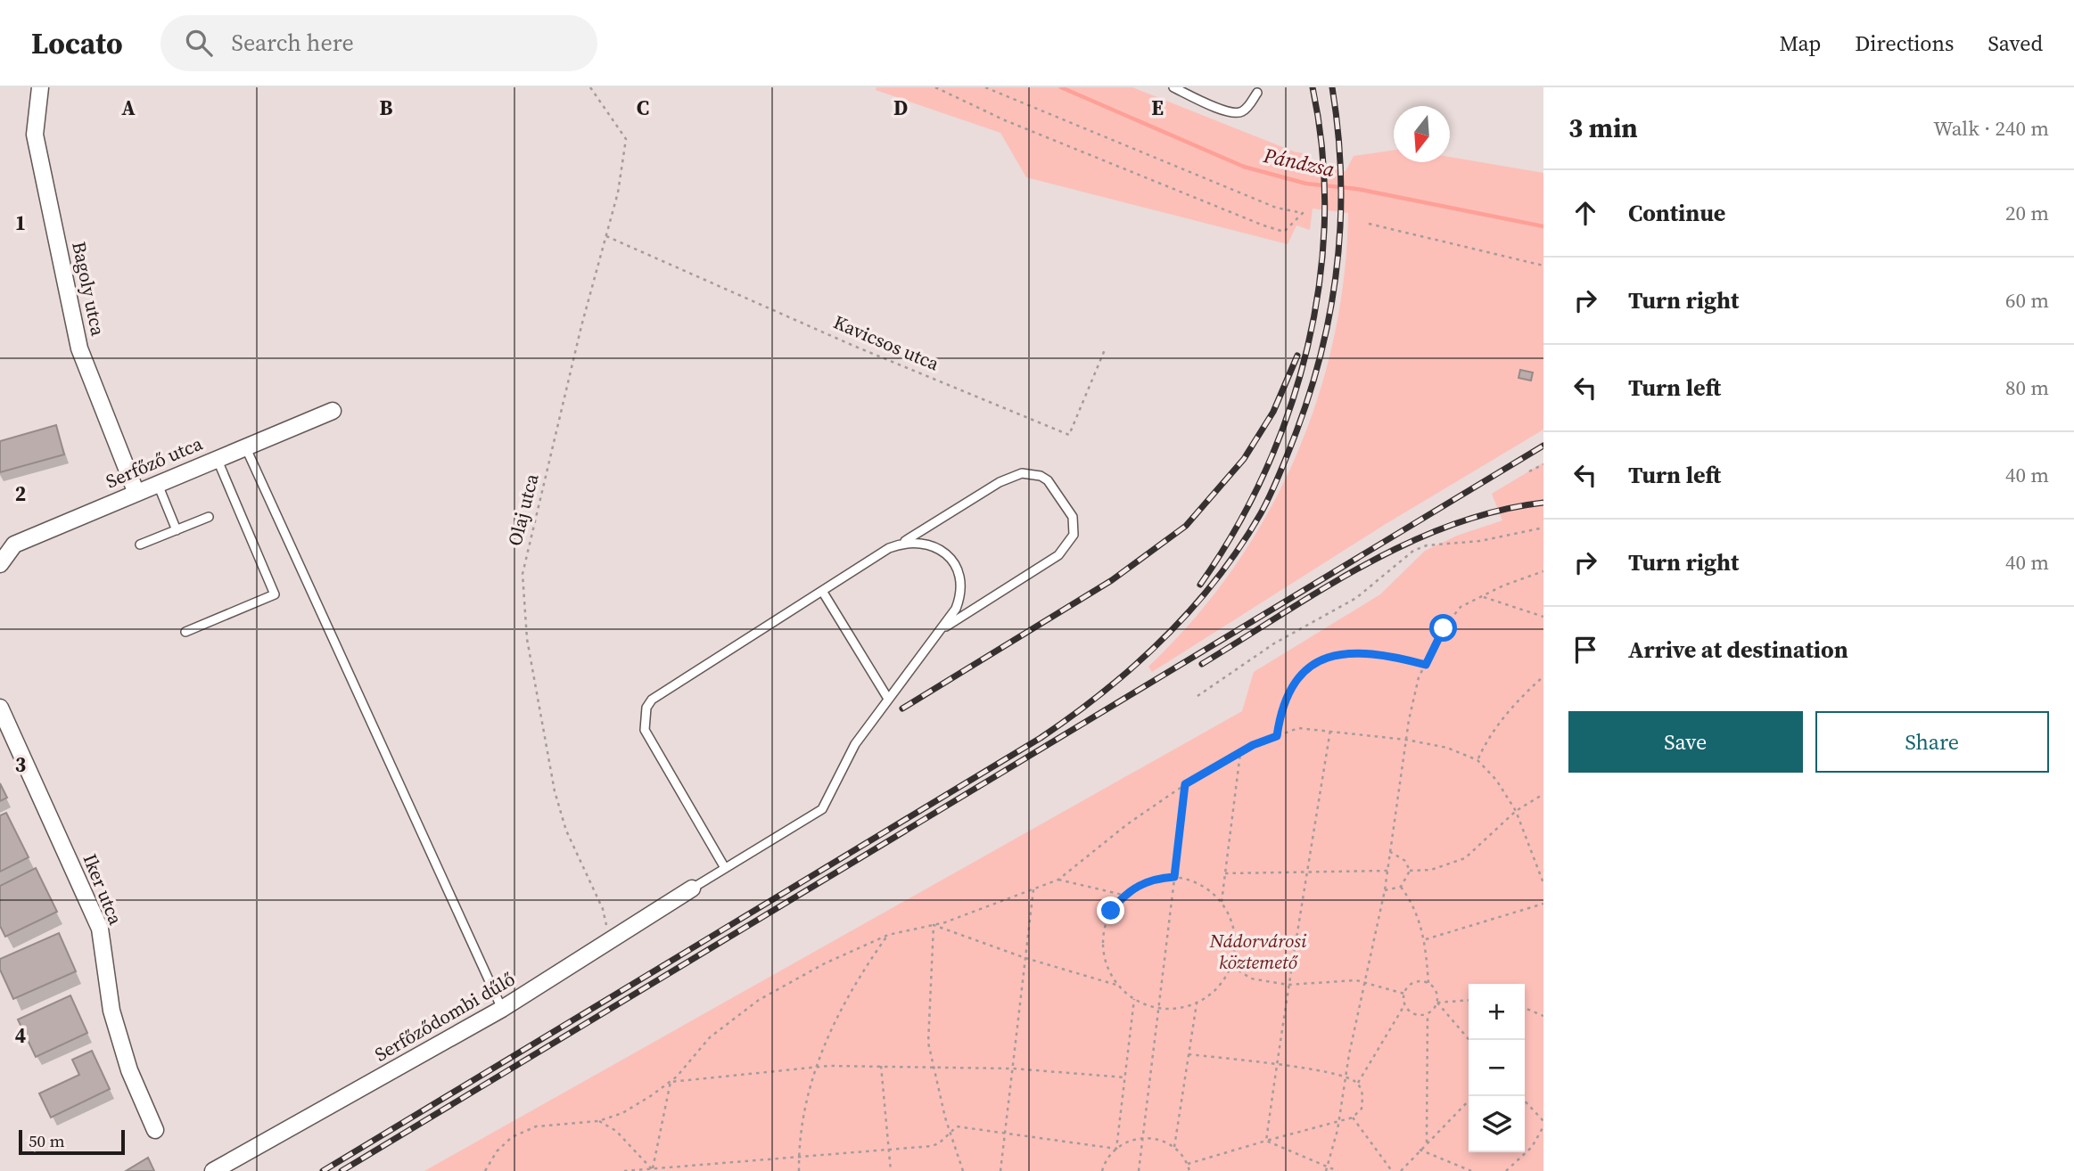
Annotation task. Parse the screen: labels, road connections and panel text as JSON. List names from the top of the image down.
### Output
{
  "streets": {
    "street": [
      "Bagoly utca",
      "Serfőző utca",
      "Iker utca",
      "Serfőződombi dűlő"
    ],
    "path": ["Kavicsos utca", "Olaj utca"]
  },
  "crossings": [
    ["Bagoly utca", "Serfőző utca"],
    ["Kavicsos utca", "Olaj utca"],
    ["Olaj utca", "Serfőződombi dűlő"]
  ],
  "water": ["Pándzsa"],
  "parks": ["Nádorvárosi köztemető"],
  "scale_bar": "50 m",
  "north": "bottom",
  "page": {
    "header": "Locato",
    "search": "Search here",
    "nav": ["Map", "Directions", "Saved"],
    "heading": ["3 min", "Walk · 240 m"],
    "list": [
      ["Continue", "20 m"],
      ["Turn right", "60 m"],
      ["Turn left", "80 m"],
      ["Turn left", "40 m"],
      ["Turn right", "40 m"],
      "Arrive at destination"
    ],
    "buttons": ["Save", "Share"],
    "map_buttons": ["+", "−"],
    "scale": "50 m"
  },
  "grid": {
    "columns": [
      "A",
      "B",
      "C",
      "D",
      "E"
    ],
    "rows": [
      "1",
      "2",
      "3",
      "4"
    ]
  }
}
